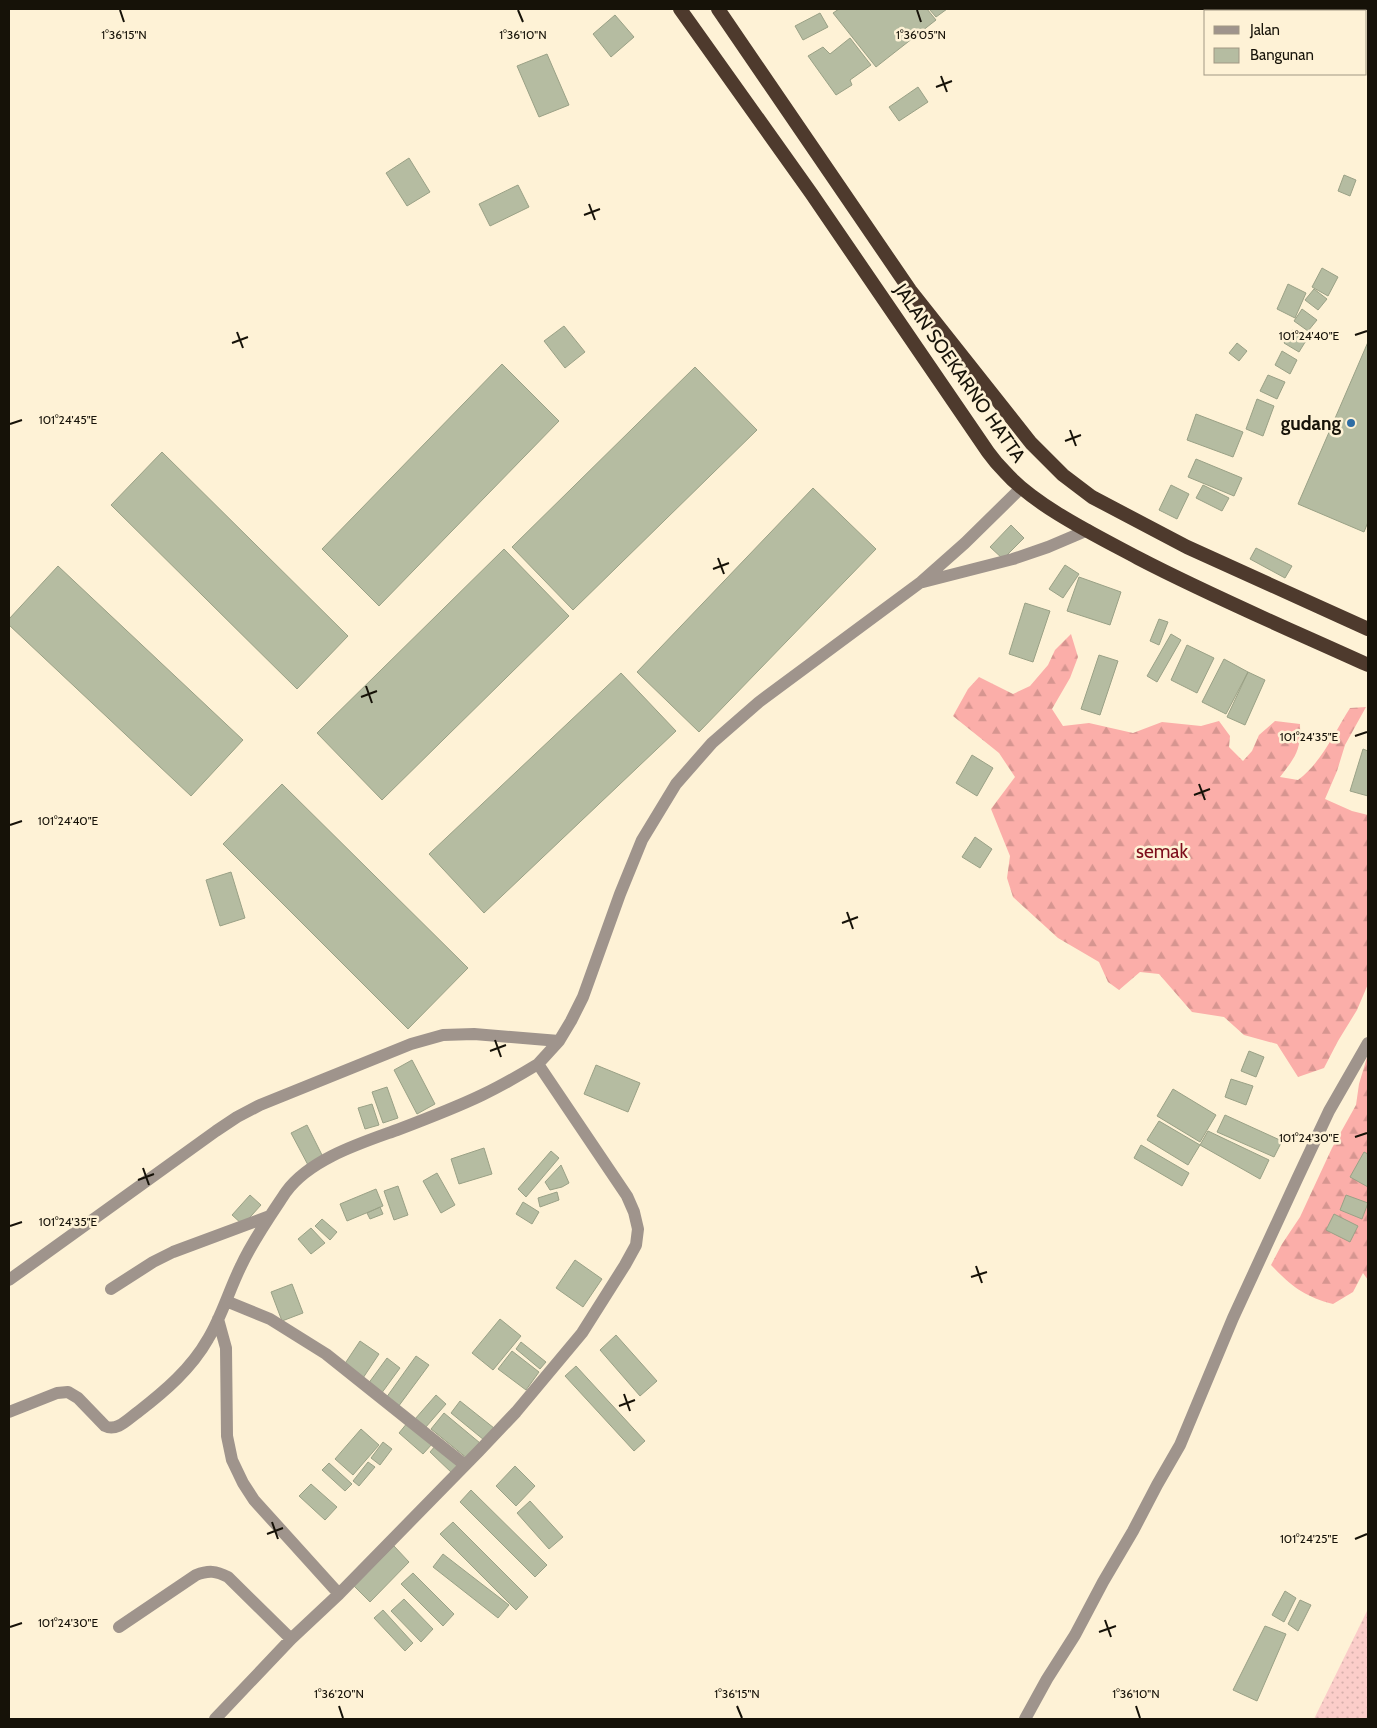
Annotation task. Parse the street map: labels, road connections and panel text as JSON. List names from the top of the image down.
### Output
{
  "streets": {
    "highway": ["JALAN SOEKARNO HATTA"]
  },
  "parks": ["semak"],
  "places": ["gudang"],
  "legend": ["Jalan", "Bangunan"],
  "coordinates": [
    "1°36'15\"N",
    "1°36'10\"N",
    "1°36'05\"N",
    "101°24'40\"E",
    "101°24'45\"E",
    "101°24'35\"E",
    "101°24'30\"E",
    "101°24'25\"E",
    "1°36'20\"N"
  ]
}
